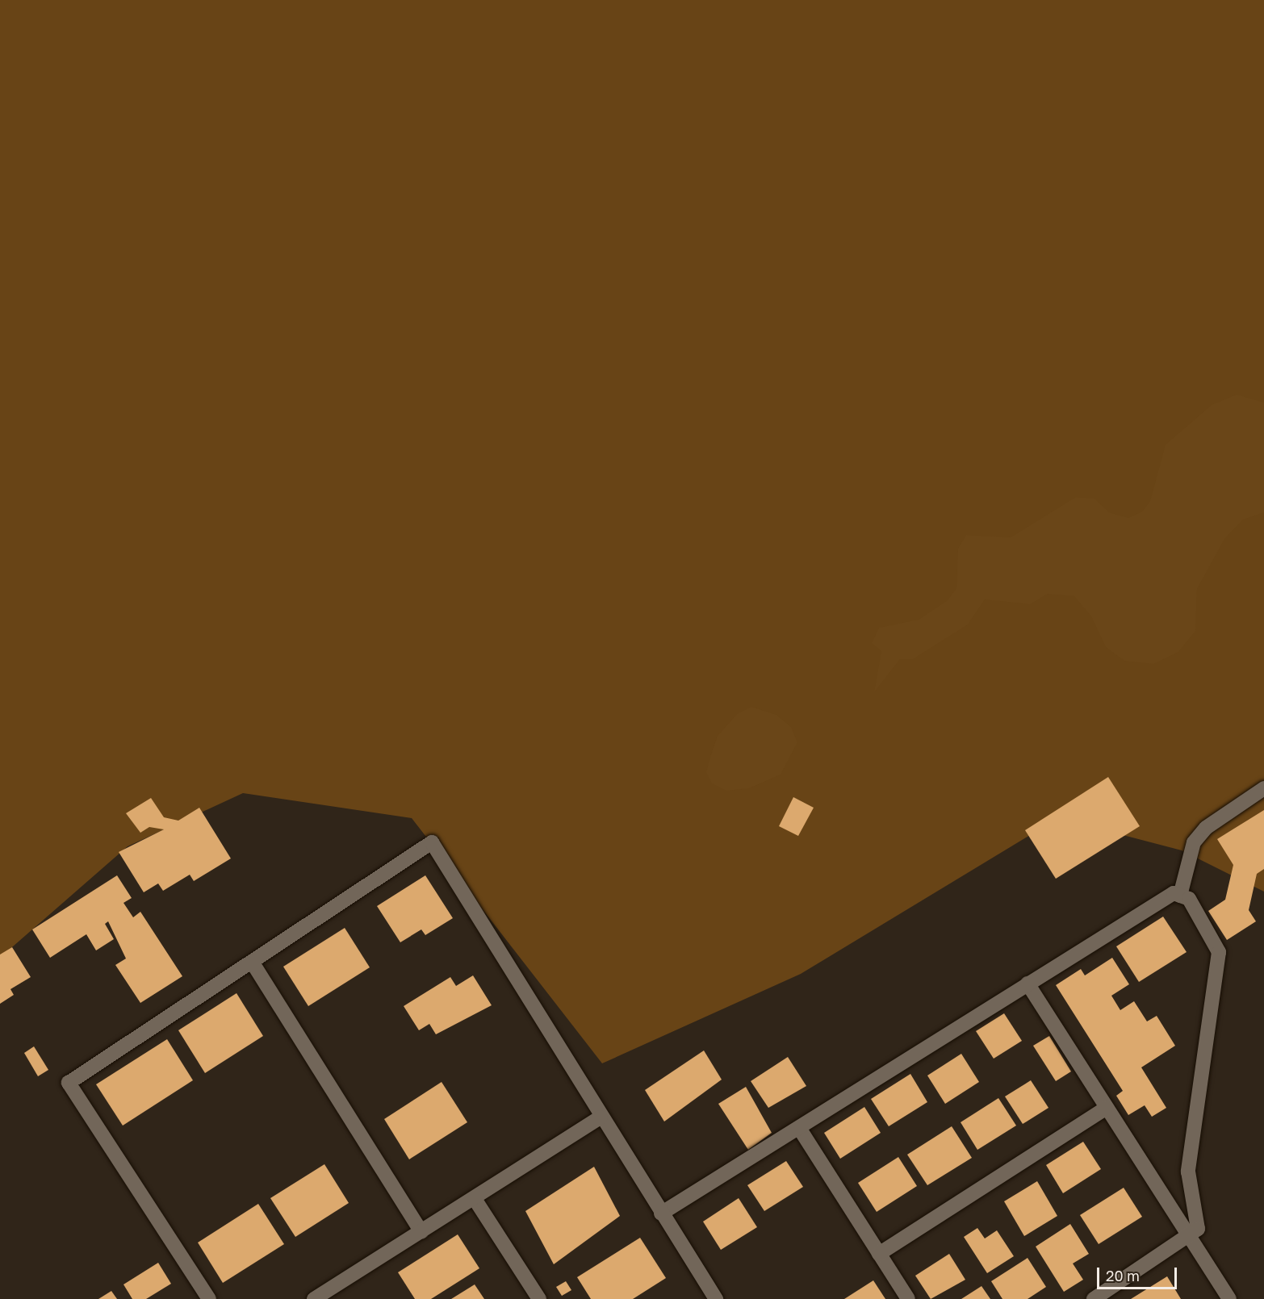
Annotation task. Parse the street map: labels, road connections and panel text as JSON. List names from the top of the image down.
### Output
{
  "scale_bar": "20 m"
}
